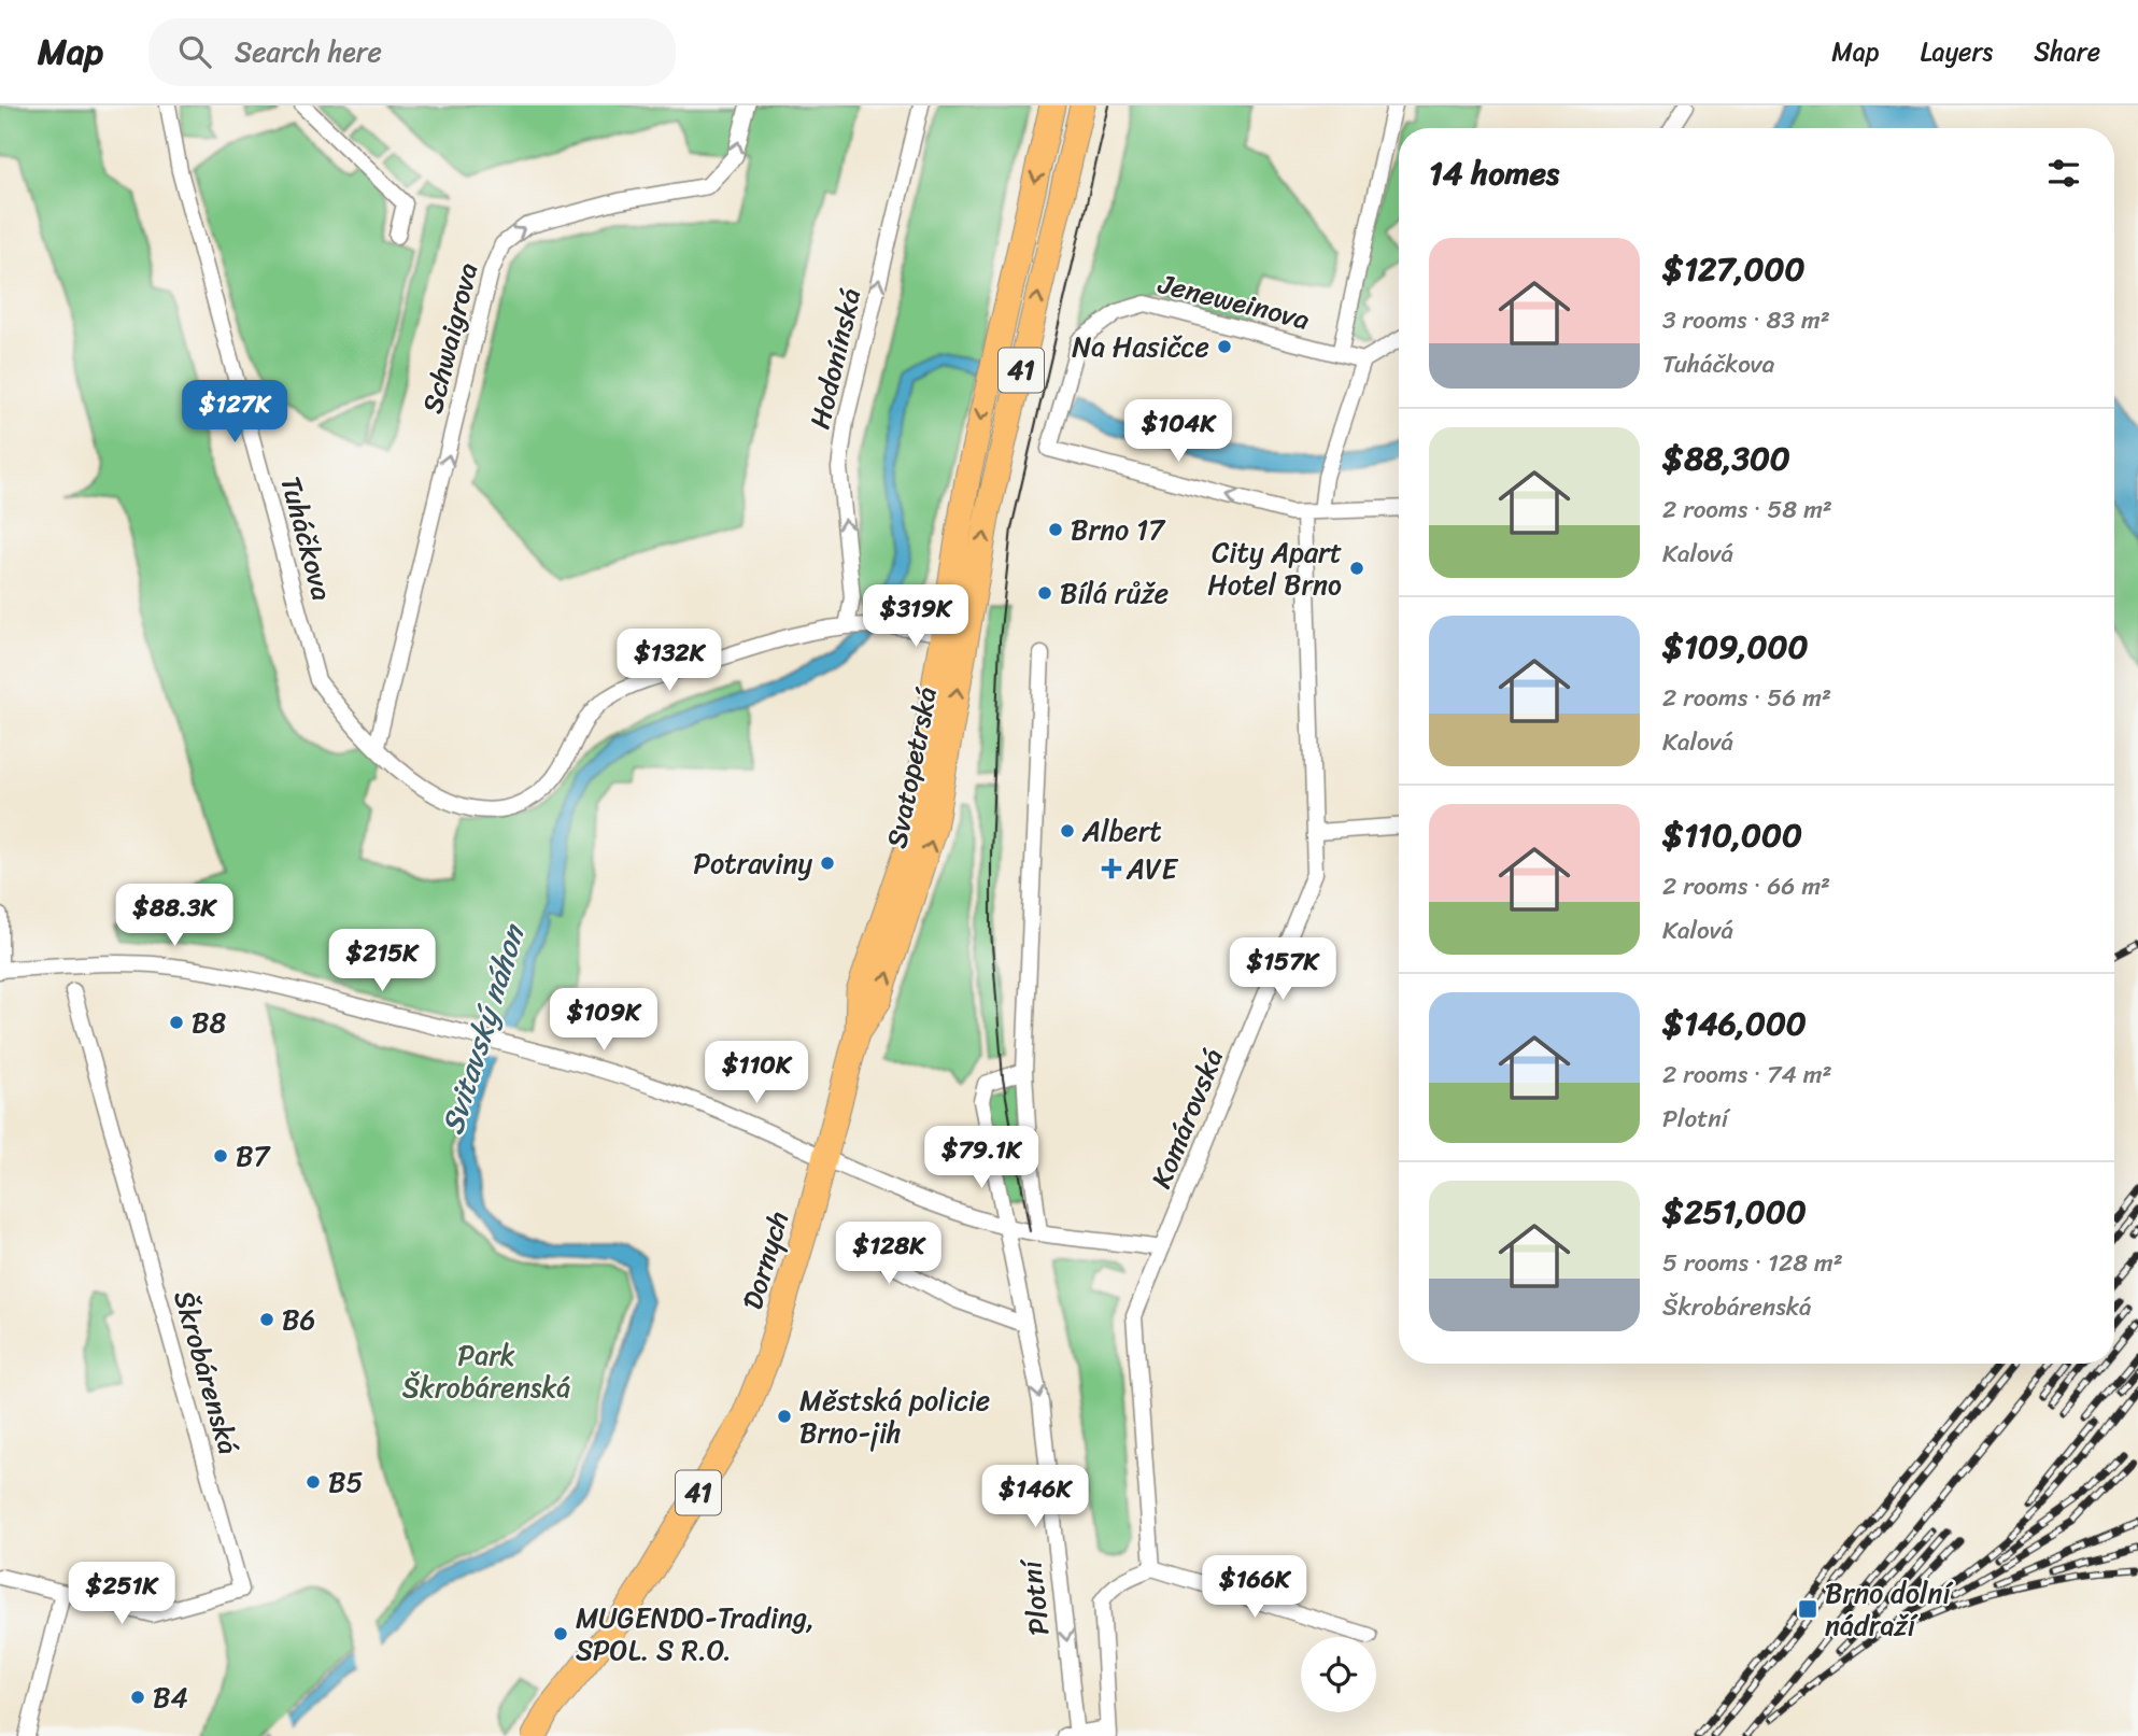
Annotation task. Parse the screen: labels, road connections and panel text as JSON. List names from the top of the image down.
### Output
{
  "streets": {
    "main road": ["41", "Svatopetrská", "Dornych"],
    "street": [
      "Jeneweinova",
      "Schwaigrova",
      "Hodonínská",
      "Tuháčkova",
      "Komárovská",
      "Škrobárenská",
      "Plotní"
    ]
  },
  "crossings": [
    ["Jeneweinova", "Komárovská"],
    ["Schwaigrova", "Tuháčkova"],
    ["Hodonínská", "Tuháčkova"],
    ["Tuháčkova", "Svatopetrská"],
    ["Svatopetrská", "Dornych"]
  ],
  "one_way": ["Schwaigrova", "Hodonínská", "Plotní"],
  "water": ["Svitavský náhon"],
  "parks": ["Park Škrobárenská"],
  "places": {
    "other": [
      "Na Hasičce",
      "Brno 17",
      "City Apart Hotel Brno",
      "Bílá růže",
      "Albert",
      "Potraviny",
      "B8",
      "B7",
      "B6",
      "Městská policie Brno-jih",
      "B5",
      "MUGENDO-Trading, SPOL. S R.O.",
      "B4"
    ],
    "health": ["AVE"],
    "transit": ["Brno dolní nádraží"]
  },
  "page": {
    "header": "Map",
    "search": "Search here",
    "nav": ["Map", "Layers", "Share"],
    "heading": "14 homes",
    "list": [
      {
        "name": "$127,000",
        "note": "3 rooms · 83 m² · Tuháčkova"
      },
      {
        "name": "$88,300",
        "note": "2 rooms · 58 m² · Kalová"
      },
      {
        "name": "$109,000",
        "note": "2 rooms · 56 m² · Kalová"
      },
      {
        "name": "$110,000",
        "note": "2 rooms · 66 m² · Kalová"
      },
      {
        "name": "$146,000",
        "note": "2 rooms · 74 m² · Plotní"
      },
      {
        "name": "$251,000",
        "note": "5 rooms · 128 m² · Škrobárenská"
      }
    ],
    "price": [
      "$127K",
      "$104K",
      "$319K",
      "$132K",
      "$88.3K",
      "$215K",
      "$157K",
      "$109K",
      "$110K",
      "$79.1K",
      "$128K",
      "$146K",
      "$166K",
      "$251K"
    ]
  }
}
